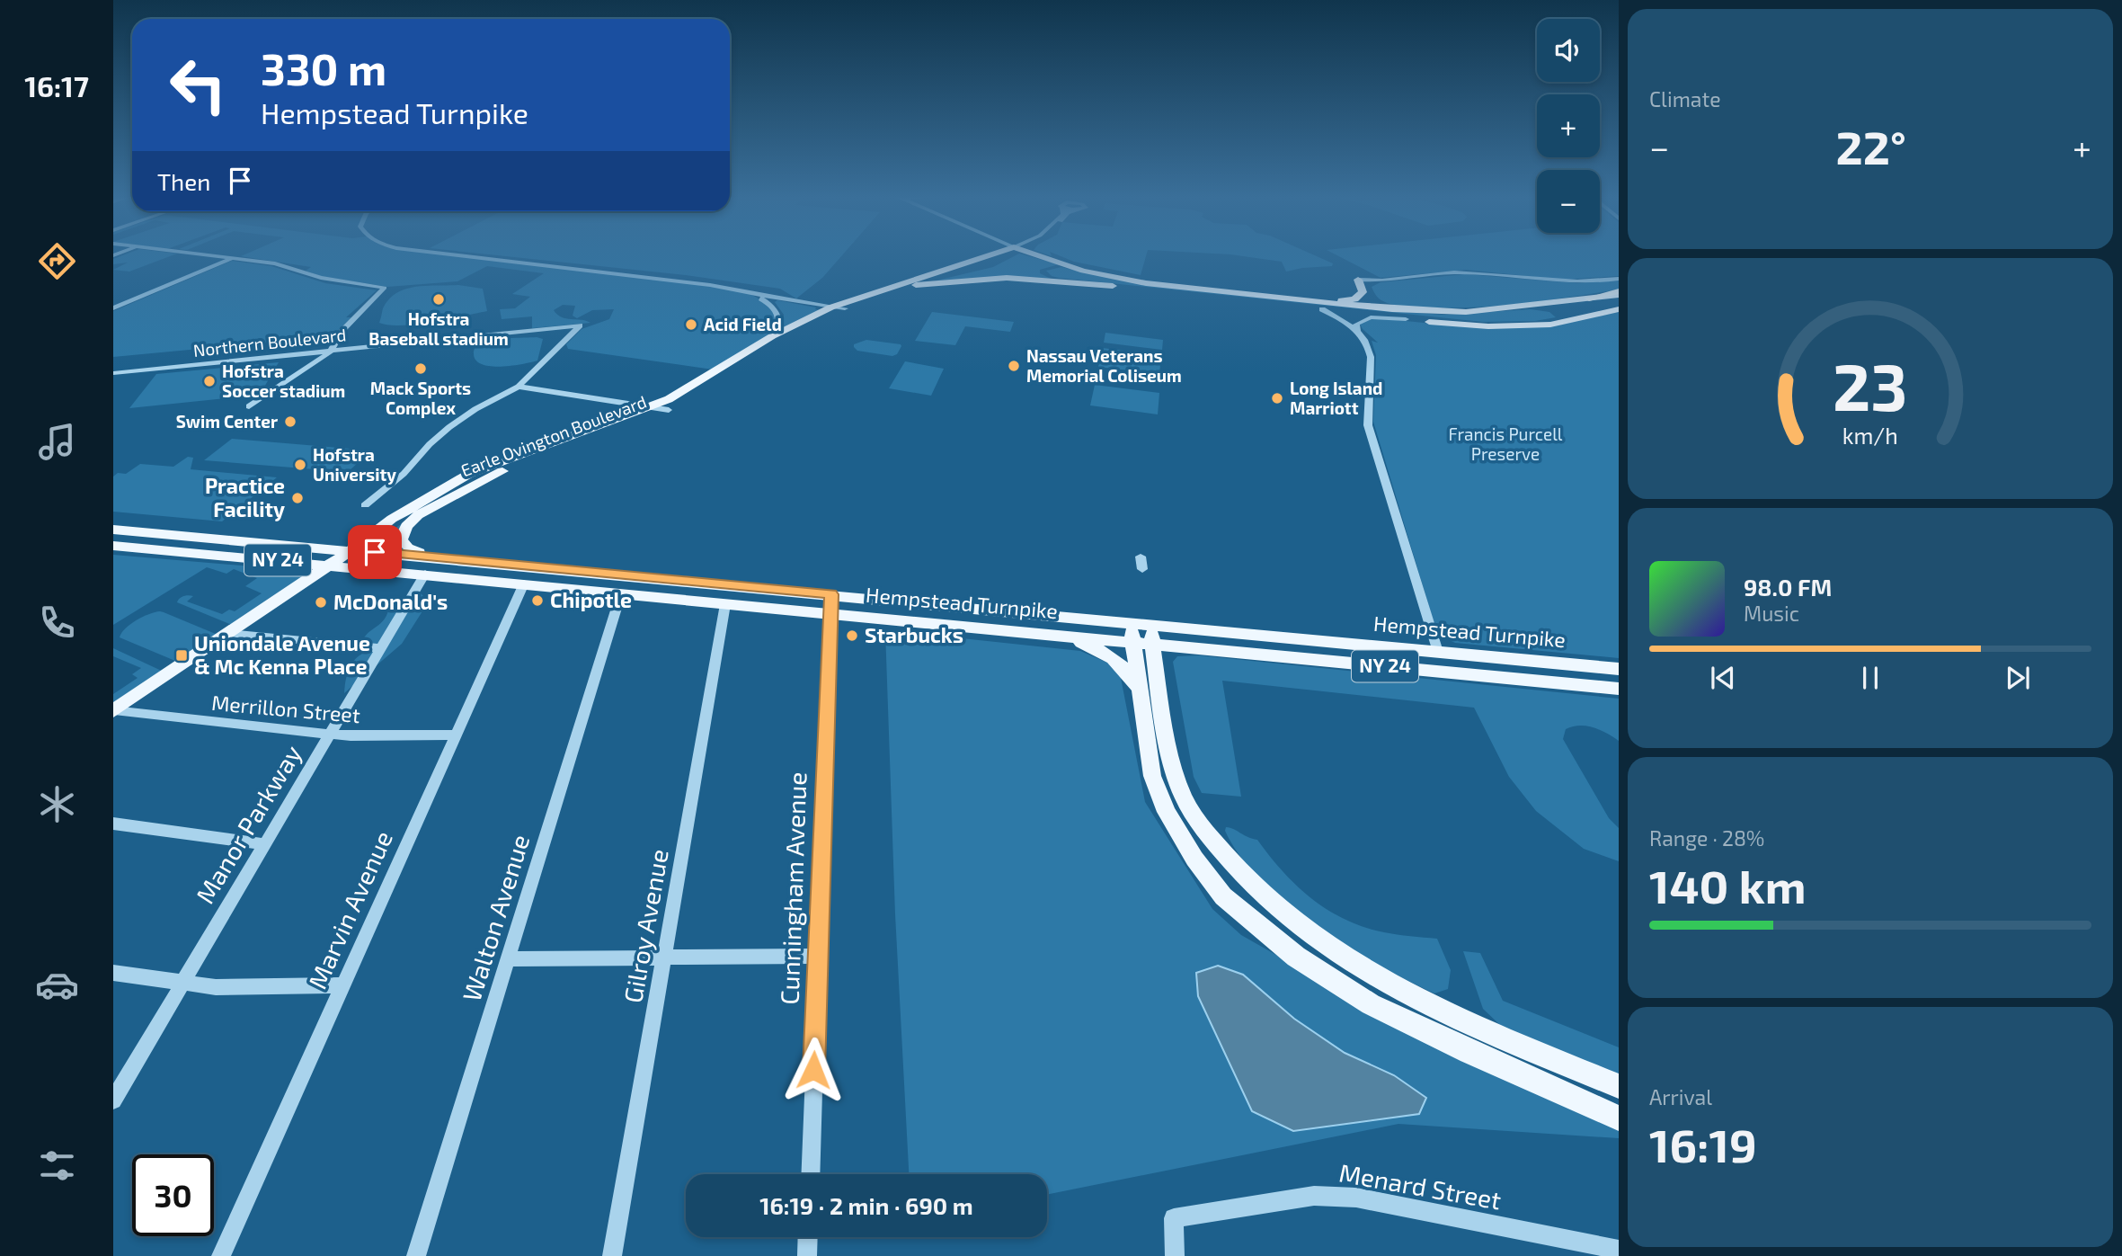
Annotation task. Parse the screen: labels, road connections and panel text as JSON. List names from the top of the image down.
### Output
{
  "streets": {
    "main road": ["Earle Ovington Boulevard", "NY 24", "Hempstead Turnpike"],
    "street": [
      "Northern Boulevard",
      "Merrillon Street",
      "Manor Parkway",
      "Cunningham Avenue",
      "Marvin Avenue",
      "Walton Avenue",
      "Gilroy Avenue",
      "Menard Street"
    ]
  },
  "crossings": [
    ["Earle Ovington Boulevard", "Hempstead Turnpike"],
    ["Hempstead Turnpike", "Manor Parkway"],
    ["Hempstead Turnpike", "Cunningham Avenue"],
    ["Hempstead Turnpike", "Marvin Avenue"],
    ["Hempstead Turnpike", "Walton Avenue"],
    ["Hempstead Turnpike", "Gilroy Avenue"],
    ["Merrillon Street", "Manor Parkway"],
    ["Merrillon Street", "Marvin Avenue"]
  ],
  "parks": ["Francis Purcell Preserve"],
  "places": {
    "other": [
      "Hofstra Baseball stadium",
      "Acid Field",
      "Nassau Veterans Memorial Coliseum",
      "Mack Sports Complex",
      "Hofstra Soccer stadium",
      "Long Island Marriott",
      "Swim Center",
      "Hofstra University",
      "Practice Facility",
      "Chipotle",
      "McDonald's",
      "Starbucks"
    ],
    "transit": ["Uniondale Avenue & Mc Kenna Place"]
  },
  "page": {
    "tabs": "16:17",
    "tile": [
      "Climate",
      ["Range · 28%", "140 km"],
      ["Arrival", "16:19"]
    ],
    "map_buttons": ["+", "−"],
    "turn": ["330 m", "Hempstead Turnpike"],
    "heat": ["−", "22°", "+"],
    "then": "Then",
    "song": ["98.0 FM", "Music"],
    "limit": "30",
    "trip": "16:19 · 2 min · 690 m",
    "gauge": ["23", "km/h"]
  }
}
